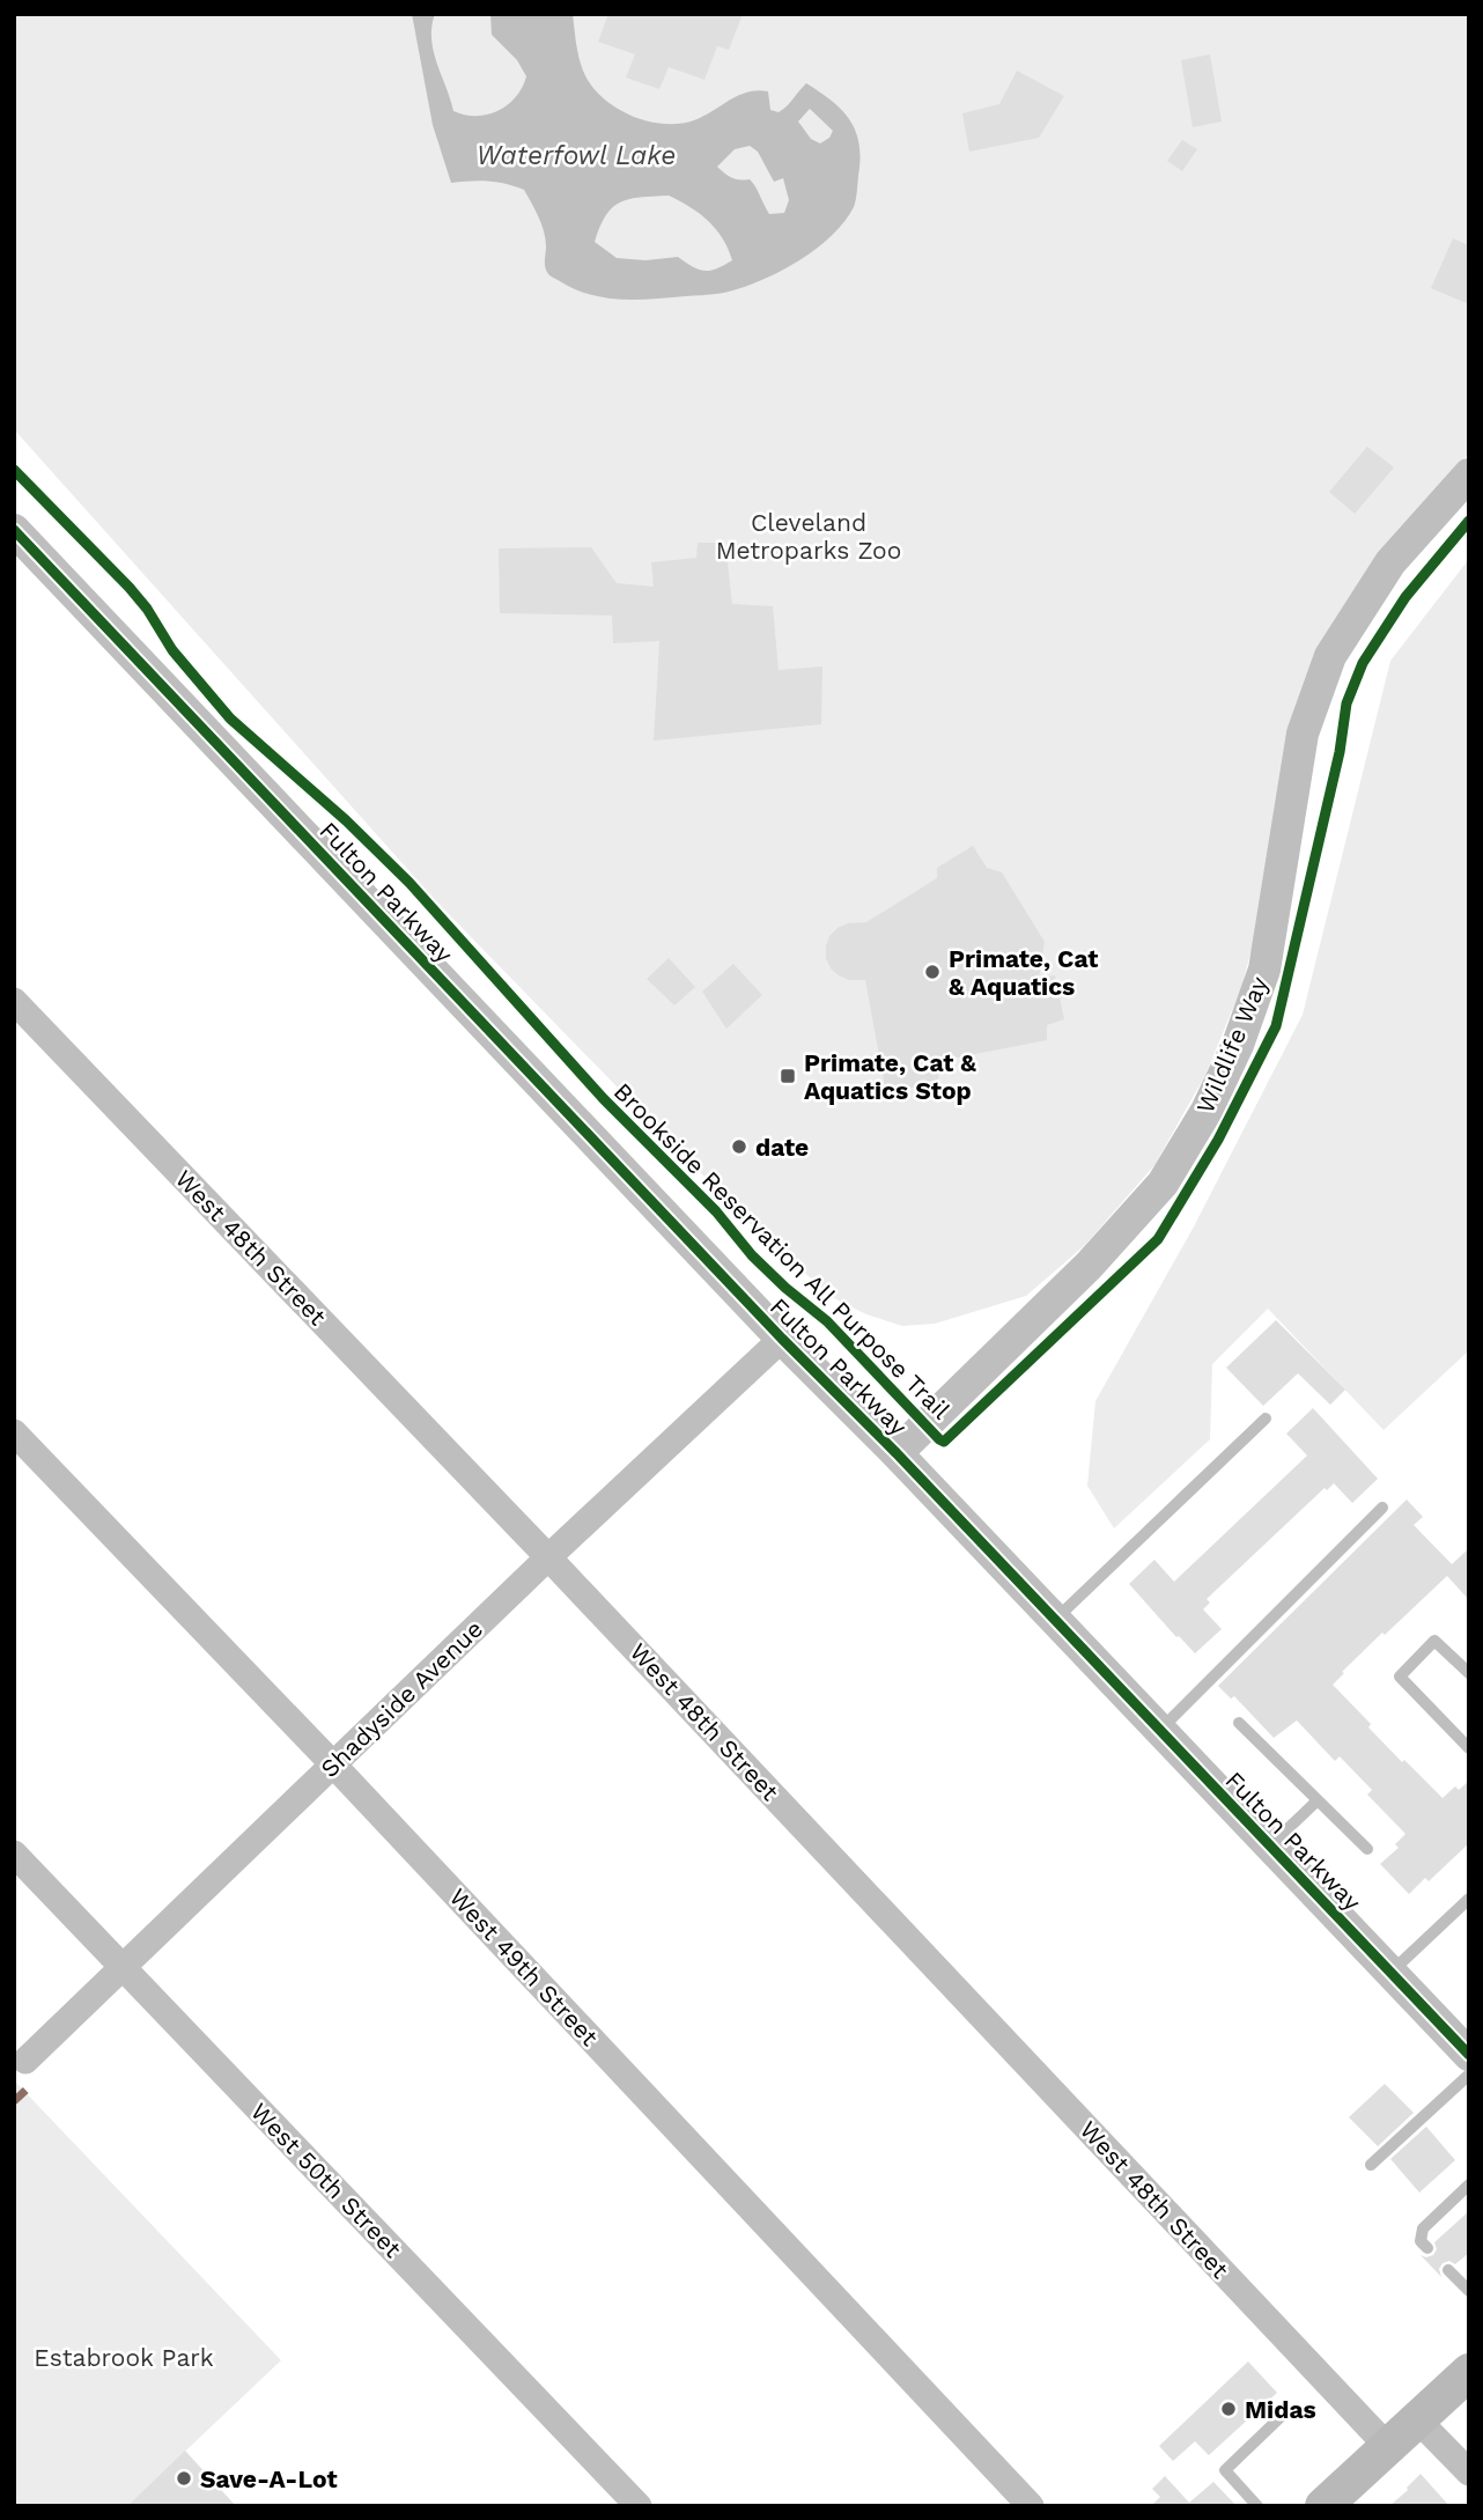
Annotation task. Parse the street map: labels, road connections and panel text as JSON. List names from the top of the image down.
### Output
{
  "streets": {
    "street": [
      "Fulton Parkway",
      "Wildlife Way",
      "West 48th Street",
      "Shadyside Avenue",
      "West 49th Street",
      "West 50th Street"
    ],
    "cycle path": ["Brookside Reservation All Purpose Trail"]
  },
  "crossings": [
    ["Fulton Parkway", "Wildlife Way"],
    ["Fulton Parkway", "Shadyside Avenue"],
    ["West 48th Street", "Shadyside Avenue"],
    ["Shadyside Avenue", "West 49th Street"],
    ["Shadyside Avenue", "West 50th Street"]
  ],
  "water": ["Waterfowl Lake"],
  "parks": ["Cleveland Metroparks Zoo", "Estabrook Park"],
  "places": {
    "other": [
      "Primate, Cat & Aquatics",
      "date",
      "Midas",
      "Save-A-Lot"
    ],
    "transit": ["Primate, Cat & Aquatics Stop"]
  }
}
